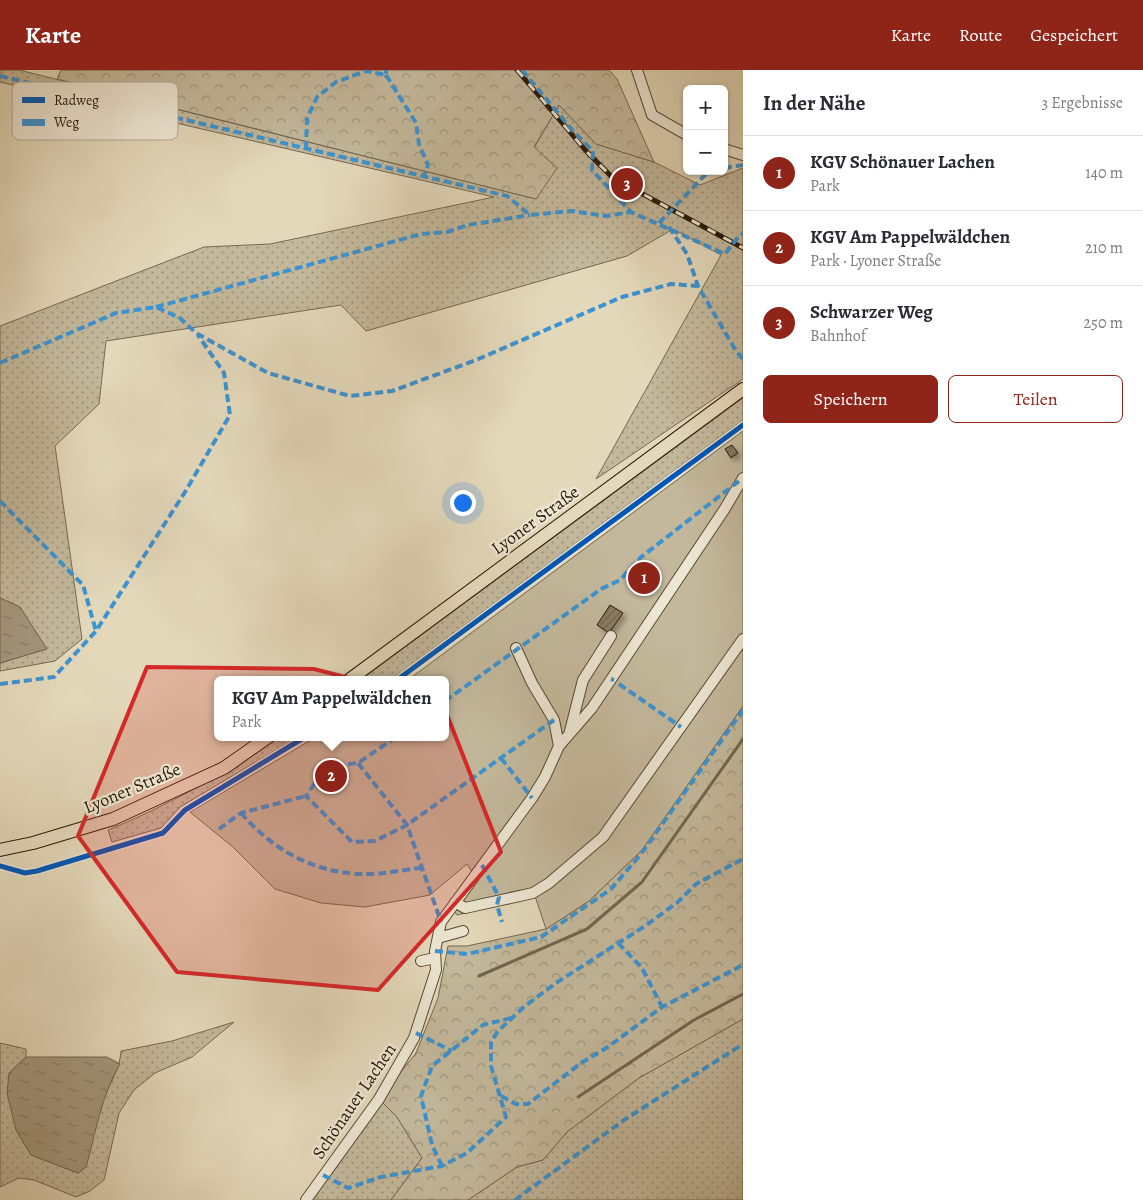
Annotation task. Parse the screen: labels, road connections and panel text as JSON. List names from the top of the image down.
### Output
{
  "streets": {
    "main road": ["Lyoner Straße"],
    "lane": ["Schönauer Lachen"]
  },
  "legend": ["Radweg", "Weg"],
  "page": {
    "header": "Karte",
    "nav": ["Karte", "Route", "Gespeichert"],
    "heading": ["In der Nähe", "3 Ergebnisse"],
    "map_buttons": ["+", "−"],
    "list": [
      {
        "mark": "1",
        "name": "KGV Schönauer Lachen",
        "note": "Park",
        "value": "140 m"
      },
      {
        "mark": "2",
        "name": "KGV Am Pappelwäldchen",
        "note": "Park · Lyoner Straße",
        "value": "210 m"
      },
      {
        "mark": "3",
        "name": "Schwarzer Weg",
        "note": "Bahnhof",
        "value": "250 m"
      }
    ],
    "pins": ["3", "1", "2"],
    "buttons": ["Speichern", "Teilen"],
    "popup": ["KGV Am Pappelwäldchen", "Park"]
  }
}
